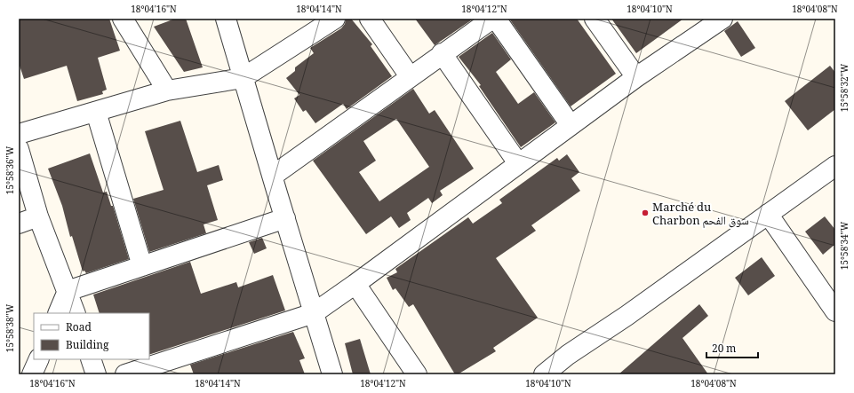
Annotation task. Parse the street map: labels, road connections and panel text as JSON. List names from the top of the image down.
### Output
{
  "places": ["Marché du Charbon سوق الفحم"],
  "legend": ["Road", "Building"],
  "scale_bar": "20 m",
  "coordinates": [
    "18°04'16\"N",
    "18°04'14\"N",
    "18°04'12\"N",
    "18°04'10\"N",
    "18°04'08\"N",
    "15°58'32\"W",
    "15°58'36\"W",
    "15°58'34\"W",
    "15°58'38\"W"
  ]
}
